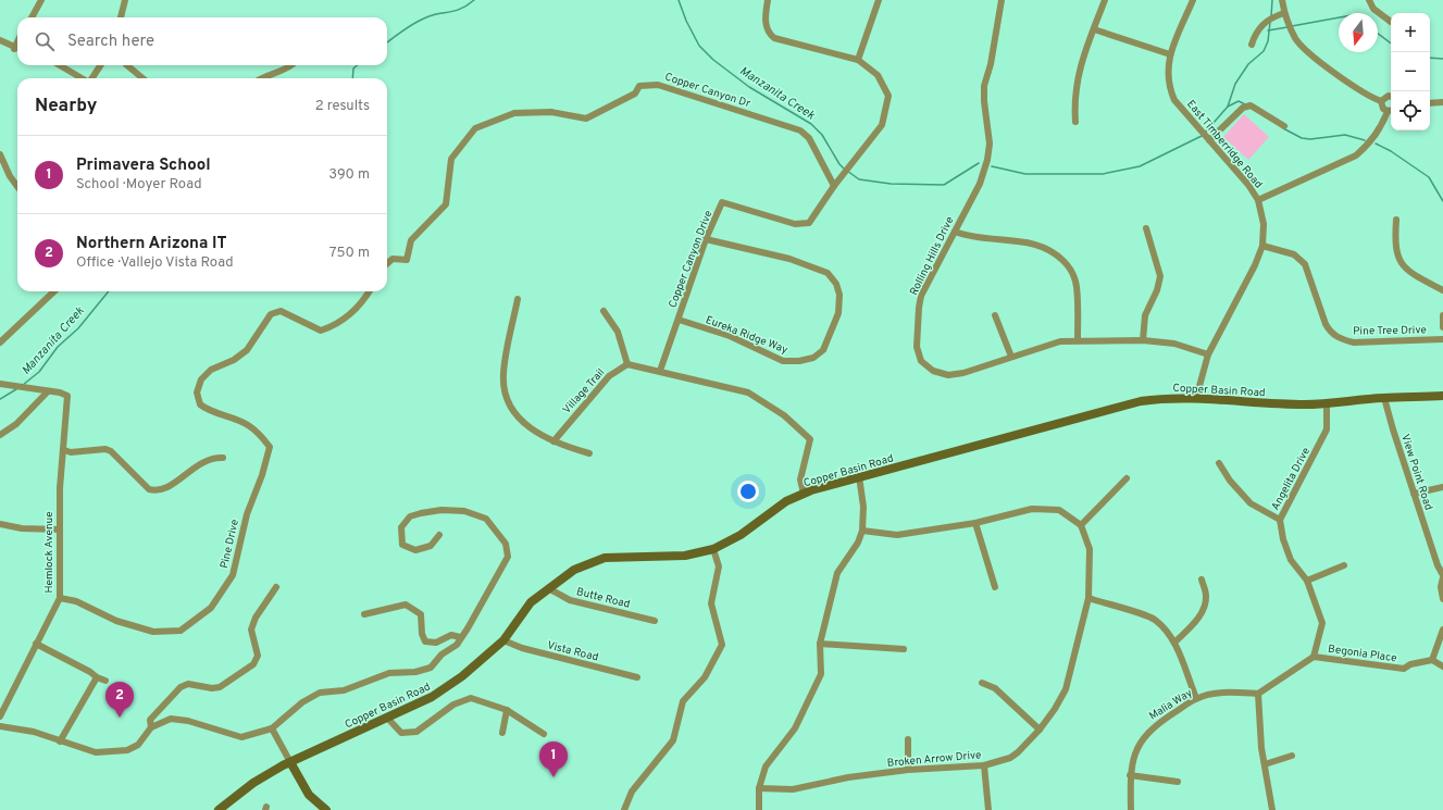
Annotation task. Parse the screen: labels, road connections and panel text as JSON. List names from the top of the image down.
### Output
{
  "streets": {
    "street": [
      "Copper Canyon Dr",
      "East Timberridge Road",
      "Rolling Hills Drive",
      "Copper Canyon Drive",
      "Pine Tree Drive",
      "Eureka Ridge Way",
      "Copper Basin Road",
      "Village Trail",
      "View Point Road",
      "Angelita Drive",
      "Pine Drive",
      "Hemlock Avenue",
      "Butte Road",
      "Vista Road",
      "Begonia Place",
      "Malia Way",
      "Broken Arrow Drive"
    ]
  },
  "crossings": [
    ["Copper Canyon Dr", "Copper Canyon Drive"],
    ["East Timberridge Road", "Rolling Hills Drive"],
    ["East Timberridge Road", "Pine Tree Drive"],
    ["East Timberridge Road", "Copper Basin Road"],
    ["Copper Canyon Drive", "Eureka Ridge Way"],
    ["Copper Basin Road", "View Point Road"],
    ["Copper Basin Road", "Angelita Drive"],
    ["Copper Basin Road", "Butte Road"],
    ["Copper Basin Road", "Vista Road"],
    ["Angelita Drive", "Begonia Place"],
    ["Pine Drive", "Hemlock Avenue"]
  ],
  "water": ["Manzanita Creek"],
  "north": "bottom",
  "page": {
    "map_buttons": ["+", "−"],
    "search": "Search here",
    "heading": ["Nearby", "2 results"],
    "list": [
      {
        "mark": "1",
        "name": "Primavera School",
        "note": "School · Moyer Road",
        "value": "390 m"
      },
      {
        "mark": "2",
        "name": "Northern Arizona IT",
        "note": "Office · Vallejo Vista Road",
        "value": "750 m"
      }
    ],
    "pins": ["2", "1"]
  }
}
